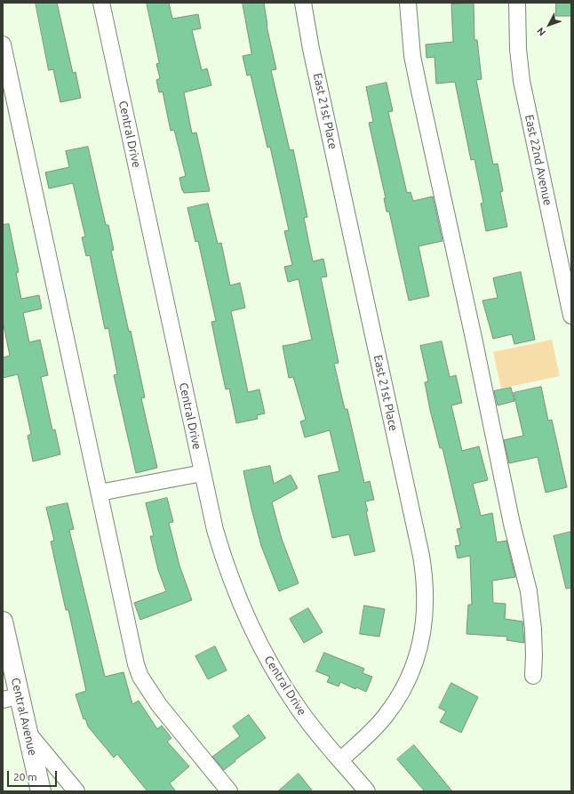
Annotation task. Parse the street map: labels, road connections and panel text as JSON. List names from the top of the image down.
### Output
{
  "streets": {
    "main road": ["Central Avenue"],
    "street": ["East 21st Place", "Central Drive", "East 22nd Avenue"]
  },
  "crossings": [
    ["East 21st Place", "Central Drive"]
  ],
  "scale_bar": "20 m",
  "north": "bottom left"
}
